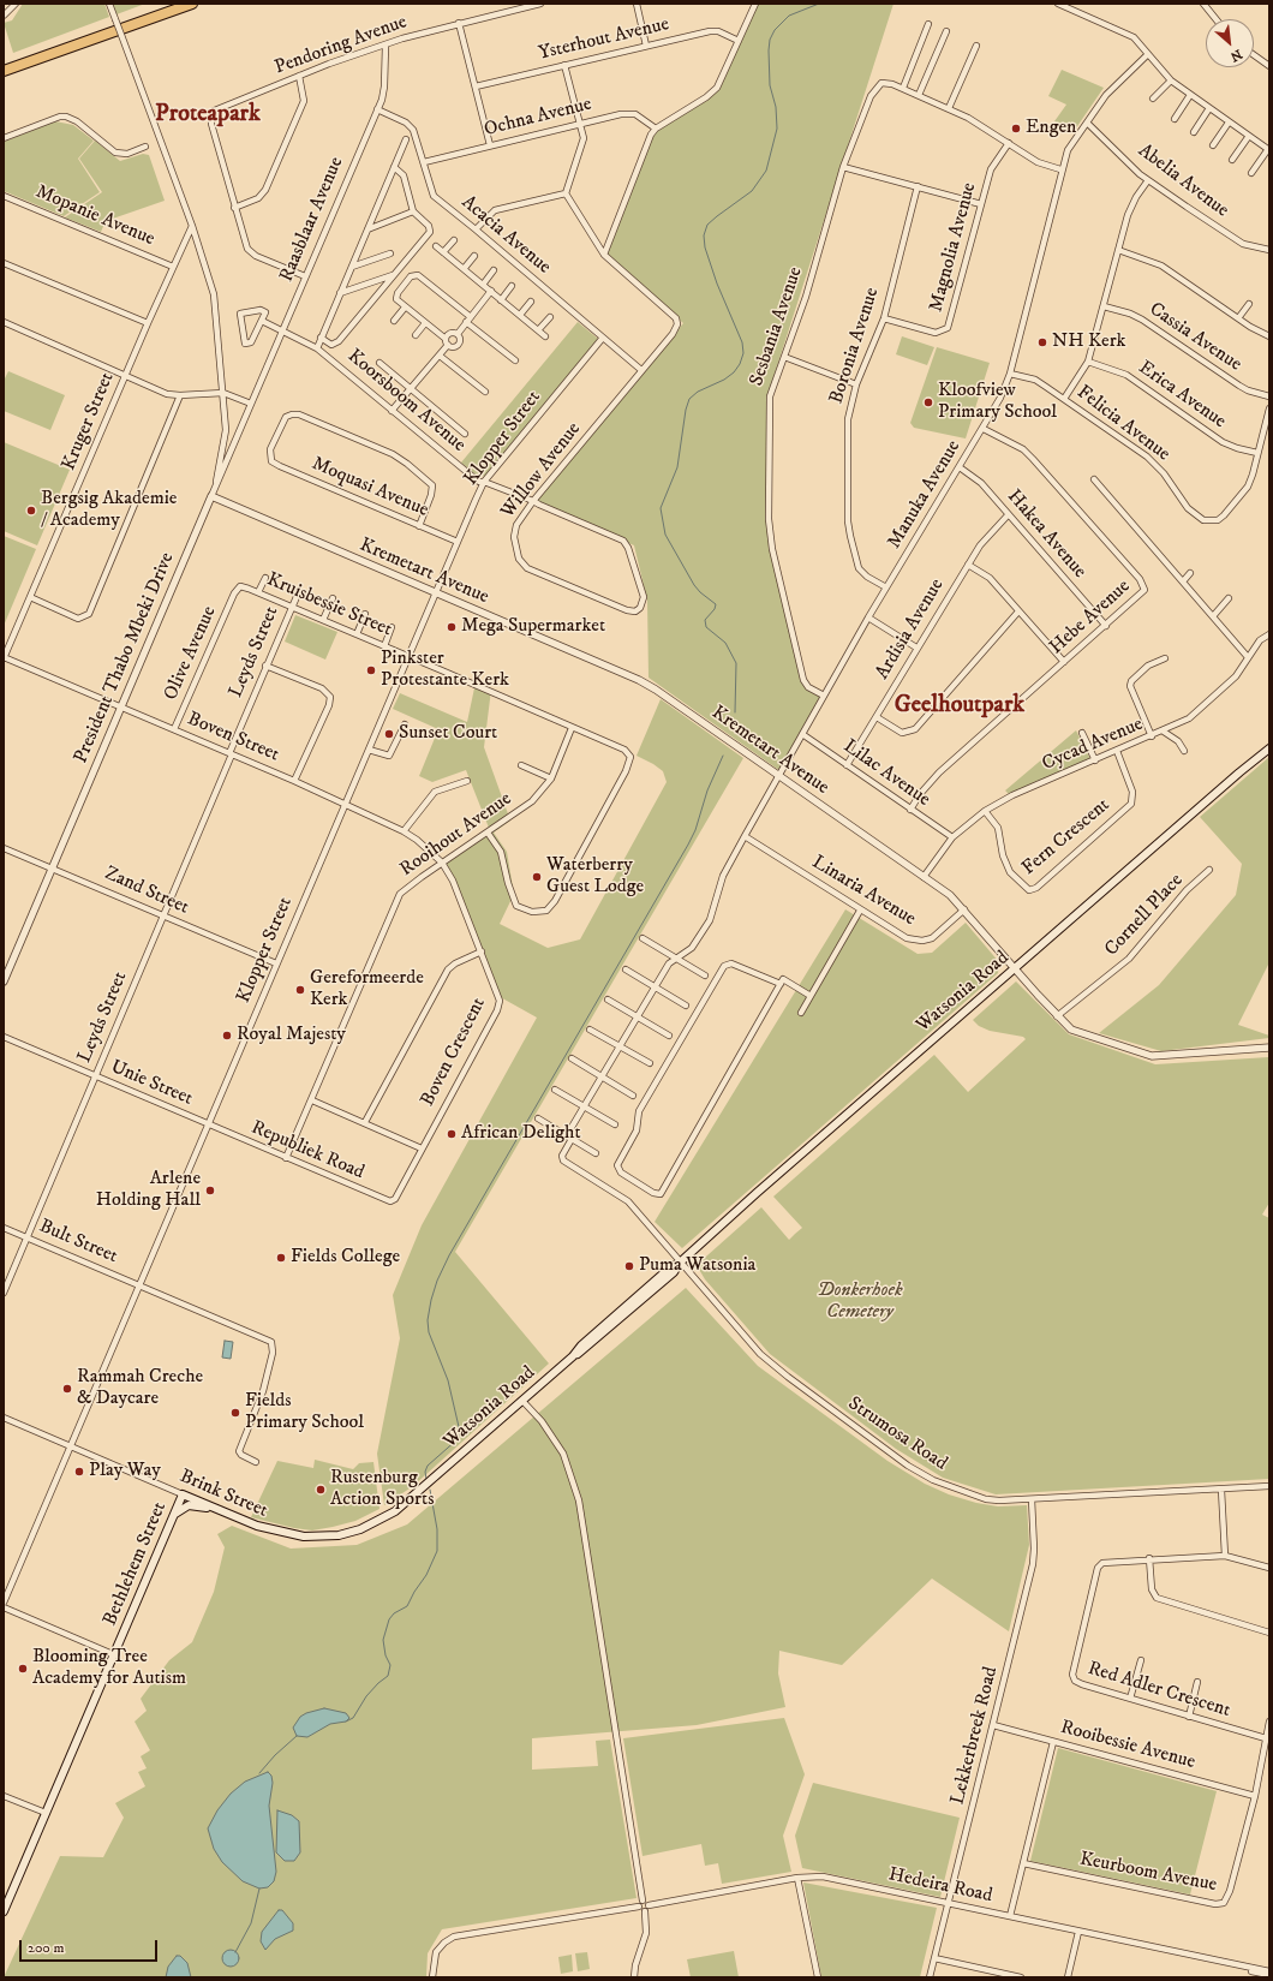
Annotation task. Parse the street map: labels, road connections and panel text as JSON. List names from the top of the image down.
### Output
{
  "streets": {
    "main road": ["Watsonia Road", "Brink Street", "Bethlehem Street"],
    "street": [
      "Ysterhout Avenue",
      "Pendoring Avenue",
      "Ochna Avenue",
      "Abelia Avenue",
      "Mopanie Avenue",
      "Raasblaar Avenue",
      "Acacia Avenue",
      "Magnolia Avenue",
      "Sesbania Avenue",
      "Cassia Avenue",
      "Boronia Avenue",
      "Erica Avenue",
      "Koorsboom Avenue",
      "Kruger Street",
      "Felicia Avenue",
      "Klopper Street",
      "Willow Avenue",
      "Moquasi Avenue",
      "Manuka Avenue",
      "Hakea Avenue",
      "Kremetart Avenue",
      "Kruisbessie Street",
      "Hebe Avenue",
      "Ardisia Avenue",
      "Leyds Street",
      "Olive Avenue",
      "President Thabo Mbeki Drive",
      "Boven Street",
      "Cycad Avenue",
      "Lilac Avenue",
      "Rooihout Avenue",
      "Fern Crescent",
      "Zand Street",
      "Linaria Avenue",
      "Cornell Place",
      "Boven Crescent",
      "Unie Street",
      "Republiek Road",
      "Bult Street",
      "Strumosa Road",
      "Red Adler Crescent",
      "Lekkerbreek Road",
      "Rooibessie Avenue",
      "Keurboom Avenue",
      "Hedeira Road"
    ]
  },
  "crossings": [
    ["Pendoring Avenue", "Raasblaar Avenue"],
    ["Ochna Avenue", "Acacia Avenue"],
    ["Abelia Avenue", "Manuka Avenue"],
    ["Mopanie Avenue", "Kruger Street"],
    ["Raasblaar Avenue", "Acacia Avenue"],
    ["Raasblaar Avenue", "Koorsboom Avenue"],
    ["Raasblaar Avenue", "President Thabo Mbeki Drive"],
    ["Acacia Avenue", "Klopper Street"],
    ["Acacia Avenue", "Willow Avenue"],
    ["Magnolia Avenue", "Boronia Avenue"],
    ["Sesbania Avenue", "Manuka Avenue"],
    ["Boronia Avenue", "Manuka Avenue"],
    ["Erica Avenue", "Felicia Avenue"],
    ["Koorsboom Avenue", "Klopper Street"],
    ["Koorsboom Avenue", "Willow Avenue"],
    ["Kruger Street", "President Thabo Mbeki Drive"],
    ["Kruger Street", "Boven Street"],
    ["Felicia Avenue", "Manuka Avenue"],
    ["Klopper Street", "Moquasi Avenue"],
    ["Klopper Street", "Kremetart Avenue"],
    ["Klopper Street", "Kruisbessie Street"],
    ["Klopper Street", "Boven Street"],
    ["Klopper Street", "Zand Street"],
    ["Klopper Street", "Unie Street"],
    ["Klopper Street", "Republiek Road"],
    ["Klopper Street", "Bult Street"],
    ["Klopper Street", "Brink Street"],
    ["Manuka Avenue", "Hakea Avenue"],
    ["Manuka Avenue", "Kremetart Avenue"],
    ["Manuka Avenue", "Hebe Avenue"],
    ["Manuka Avenue", "Lilac Avenue"],
    ["Manuka Avenue", "Linaria Avenue"],
    ["Manuka Avenue", "Strumosa Road"],
    ["Hakea Avenue", "Hebe Avenue"],
    ["Hakea Avenue", "Ardisia Avenue"],
    ["Kremetart Avenue", "President Thabo Mbeki Drive"],
    ["Kremetart Avenue", "Cycad Avenue"],
    ["Kremetart Avenue", "Linaria Avenue"],
    ["Kremetart Avenue", "Cornell Place"],
    ["Kremetart Avenue", "Watsonia Road"],
    ["Kruisbessie Street", "Leyds Street"],
    ["Kruisbessie Street", "Olive Avenue"],
    ["Kruisbessie Street", "Rooihout Avenue"],
    ["Hebe Avenue", "Lilac Avenue"],
    ["Ardisia Avenue", "Lilac Avenue"],
    ["Leyds Street", "Boven Street"],
    ["Leyds Street", "Zand Street"],
    ["Leyds Street", "Unie Street"],
    ["Leyds Street", "Bult Street"],
    ["Olive Avenue", "Boven Street"],
    ["President Thabo Mbeki Drive", "Boven Street"],
    ["President Thabo Mbeki Drive", "Zand Street"],
    ["Boven Street", "Rooihout Avenue"],
    ["Boven Street", "Boven Crescent"],
    ["Cycad Avenue", "Lilac Avenue"],
    ["Cycad Avenue", "Fern Crescent"],
    ["Rooihout Avenue", "Boven Crescent"],
    ["Rooihout Avenue", "Republiek Road"],
    ["Watsonia Road", "Strumosa Road"],
    ["Watsonia Road", "Brink Street"],
    ["Boven Crescent", "Republiek Road"],
    ["Unie Street", "Republiek Road"],
    ["Strumosa Road", "Lekkerbreek Road"],
    ["Brink Street", "Bethlehem Street"],
    ["Red Adler Crescent", "Keurboom Avenue"],
    ["Lekkerbreek Road", "Rooibessie Avenue"],
    ["Lekkerbreek Road", "Hedeira Road"],
    ["Rooibessie Avenue", "Keurboom Avenue"]
  ],
  "districts": ["Proteapark", "Geelhoutpark"],
  "parks": ["Donkerhoek Cemetery"],
  "places": [
    "Engen",
    "NH Kerk",
    "Kloofview Primary School",
    "Bergsig Akademie / Academy",
    "Mega Supermarket",
    "Pinkster Protestante Kerk",
    "Sunset Court",
    "Waterberry Guest Lodge",
    "Gereformeerde Kerk",
    "Royal Majesty",
    "African Delight",
    "Arlene Holding Hall",
    "Fields College",
    "Puma Watsonia",
    "Rammah Creche & Daycare",
    "Fields Primary School",
    "Play Way",
    "Rustenburg Action Sports",
    "Blooming Tree Academy for Autism"
  ],
  "scale_bar": "200 m",
  "north": "bottom right"
}
